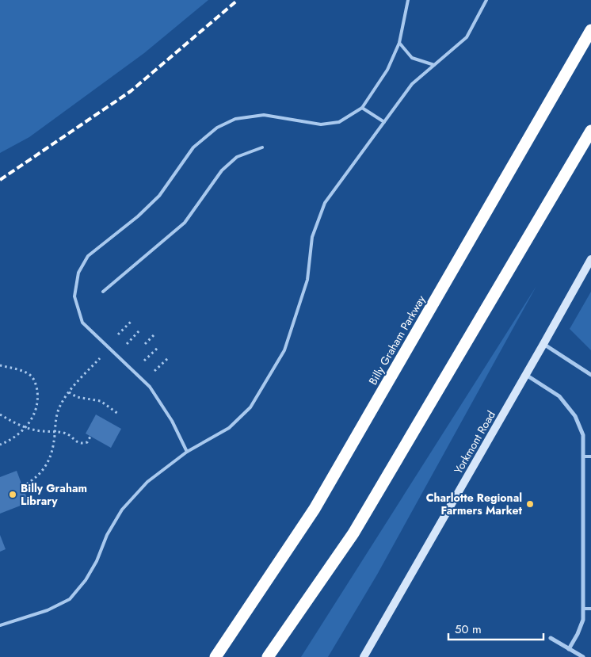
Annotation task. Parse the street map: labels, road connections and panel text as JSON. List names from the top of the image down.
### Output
{
  "streets": {
    "highway": ["Billy Graham Parkway"],
    "street": ["Yorkmont Road"]
  },
  "places": ["Billy Graham Library", "Charlotte Regional Farmers Market"],
  "scale_bar": "50 m"
}
